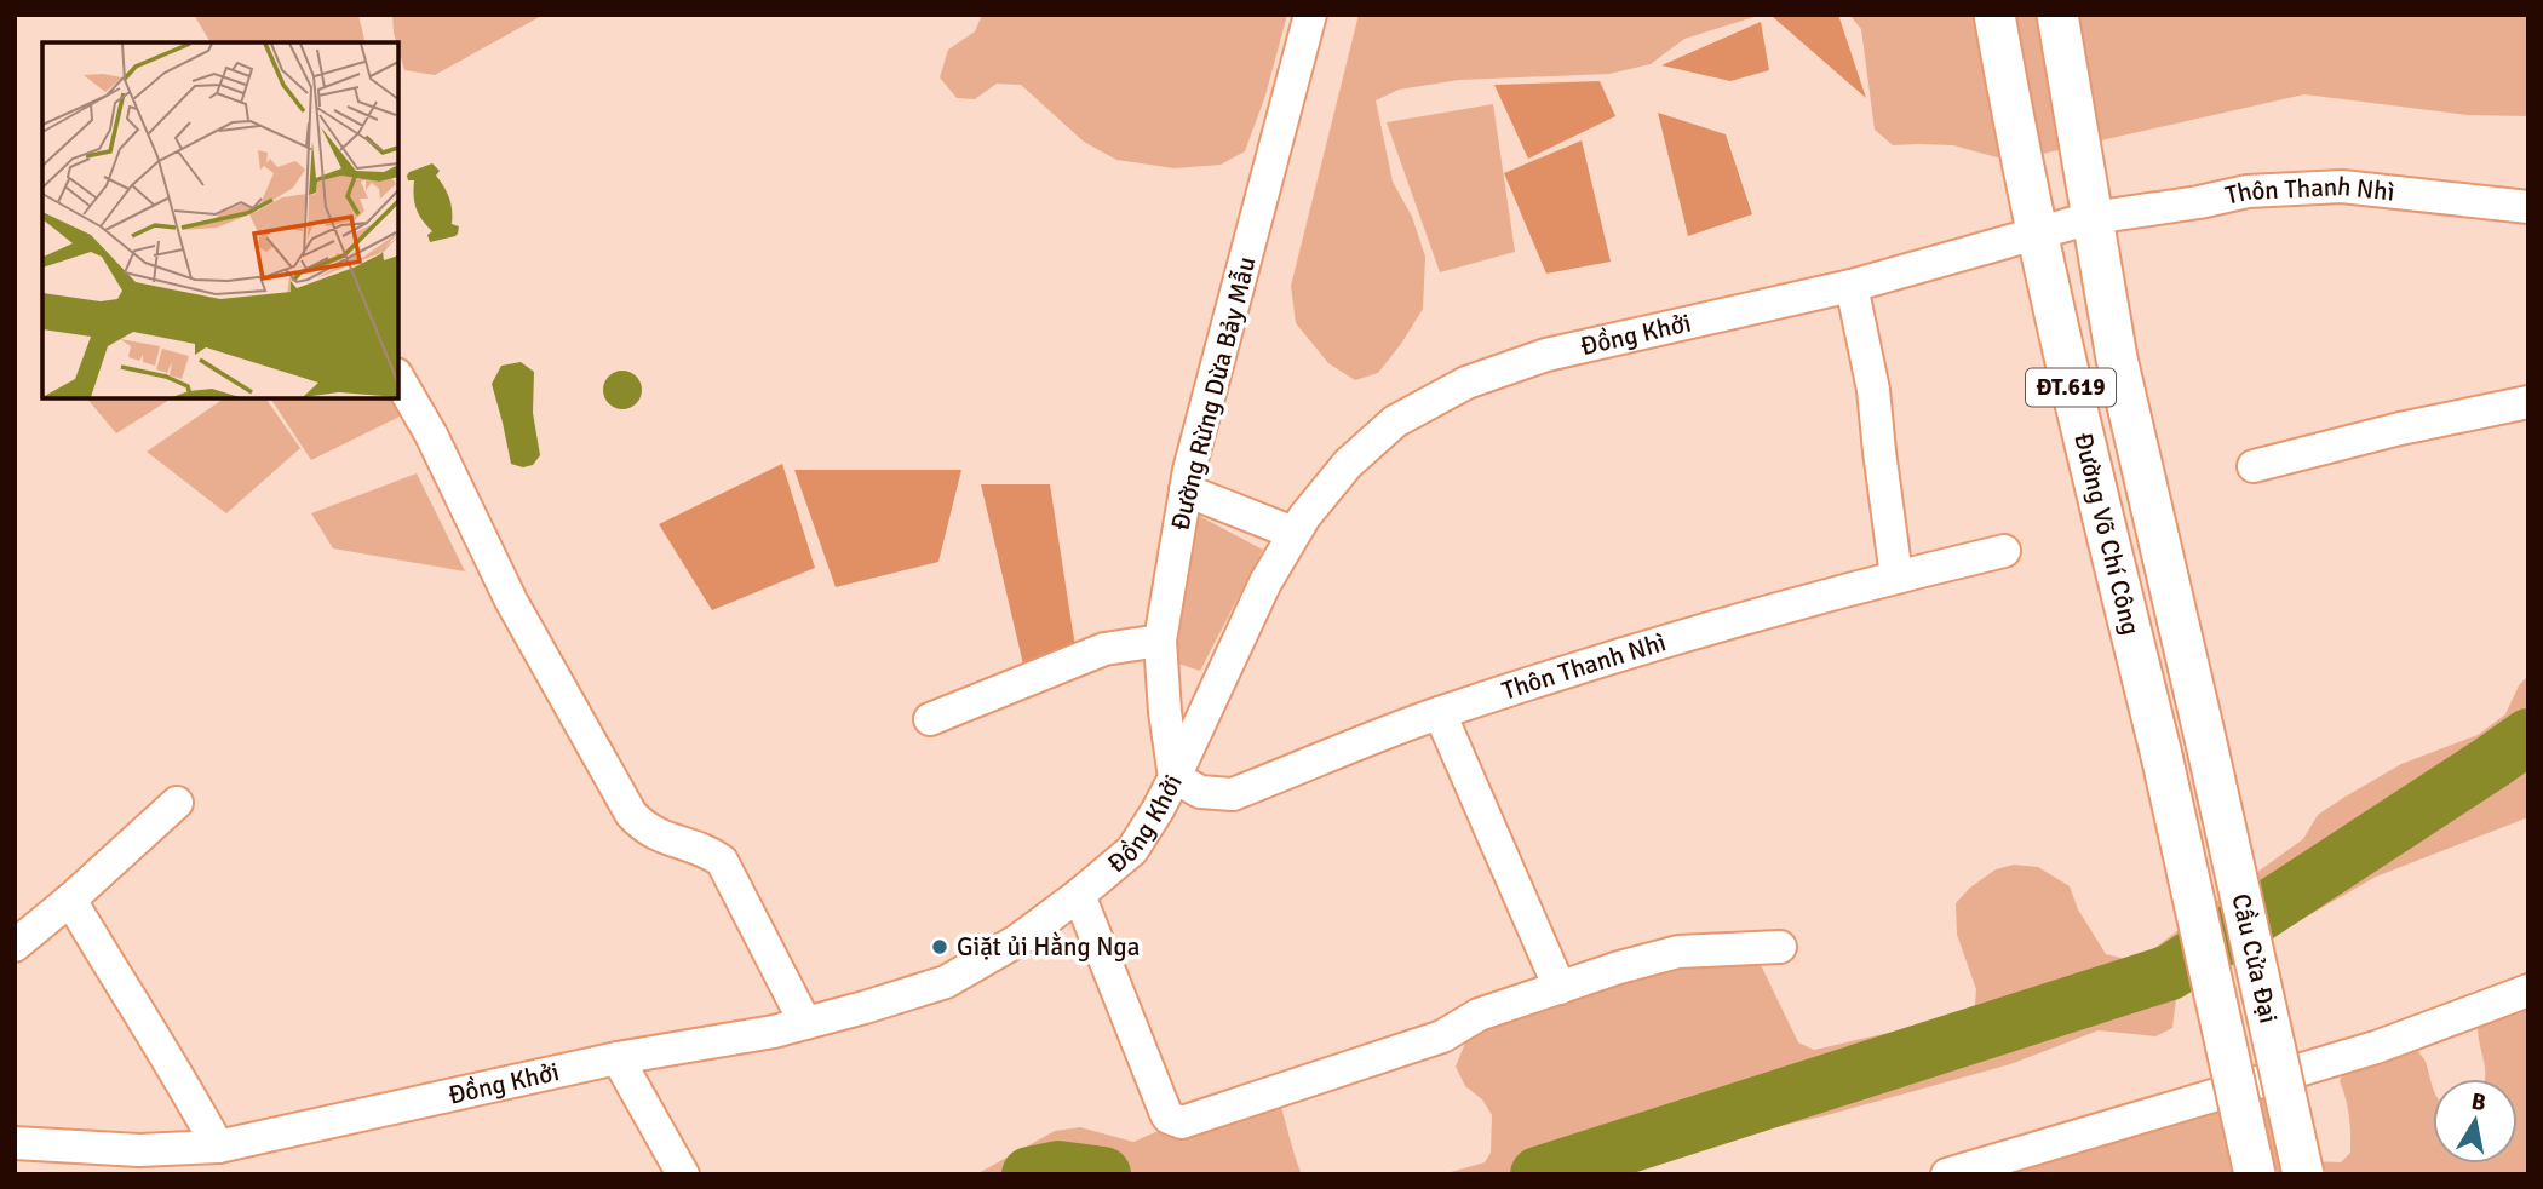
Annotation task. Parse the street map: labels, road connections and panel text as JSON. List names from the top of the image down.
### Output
{
  "streets": {
    "main road": ["ĐT.619", "Đường Võ Chí Công", "Cầu Cửa Đại"],
    "street": ["Thôn Thanh Nhì", "Đồng Khởi", "Đường Rừng Dừa Bảy Mẫu"]
  },
  "crossings": [
    ["Thôn Thanh Nhì", "Đồng Khởi"],
    ["Thôn Thanh Nhì", "Đường Rừng Dừa Bảy Mẫu"],
    ["Thôn Thanh Nhì", "Đường Võ Chí Công"],
    ["Đồng Khởi", "Đường Rừng Dừa Bảy Mẫu"],
    ["Đồng Khởi", "Đường Võ Chí Công"],
    ["Đường Võ Chí Công", "Cầu Cửa Đại"]
  ],
  "places": ["Giặt ủi Hằng Nga"],
  "north": "top"
}
